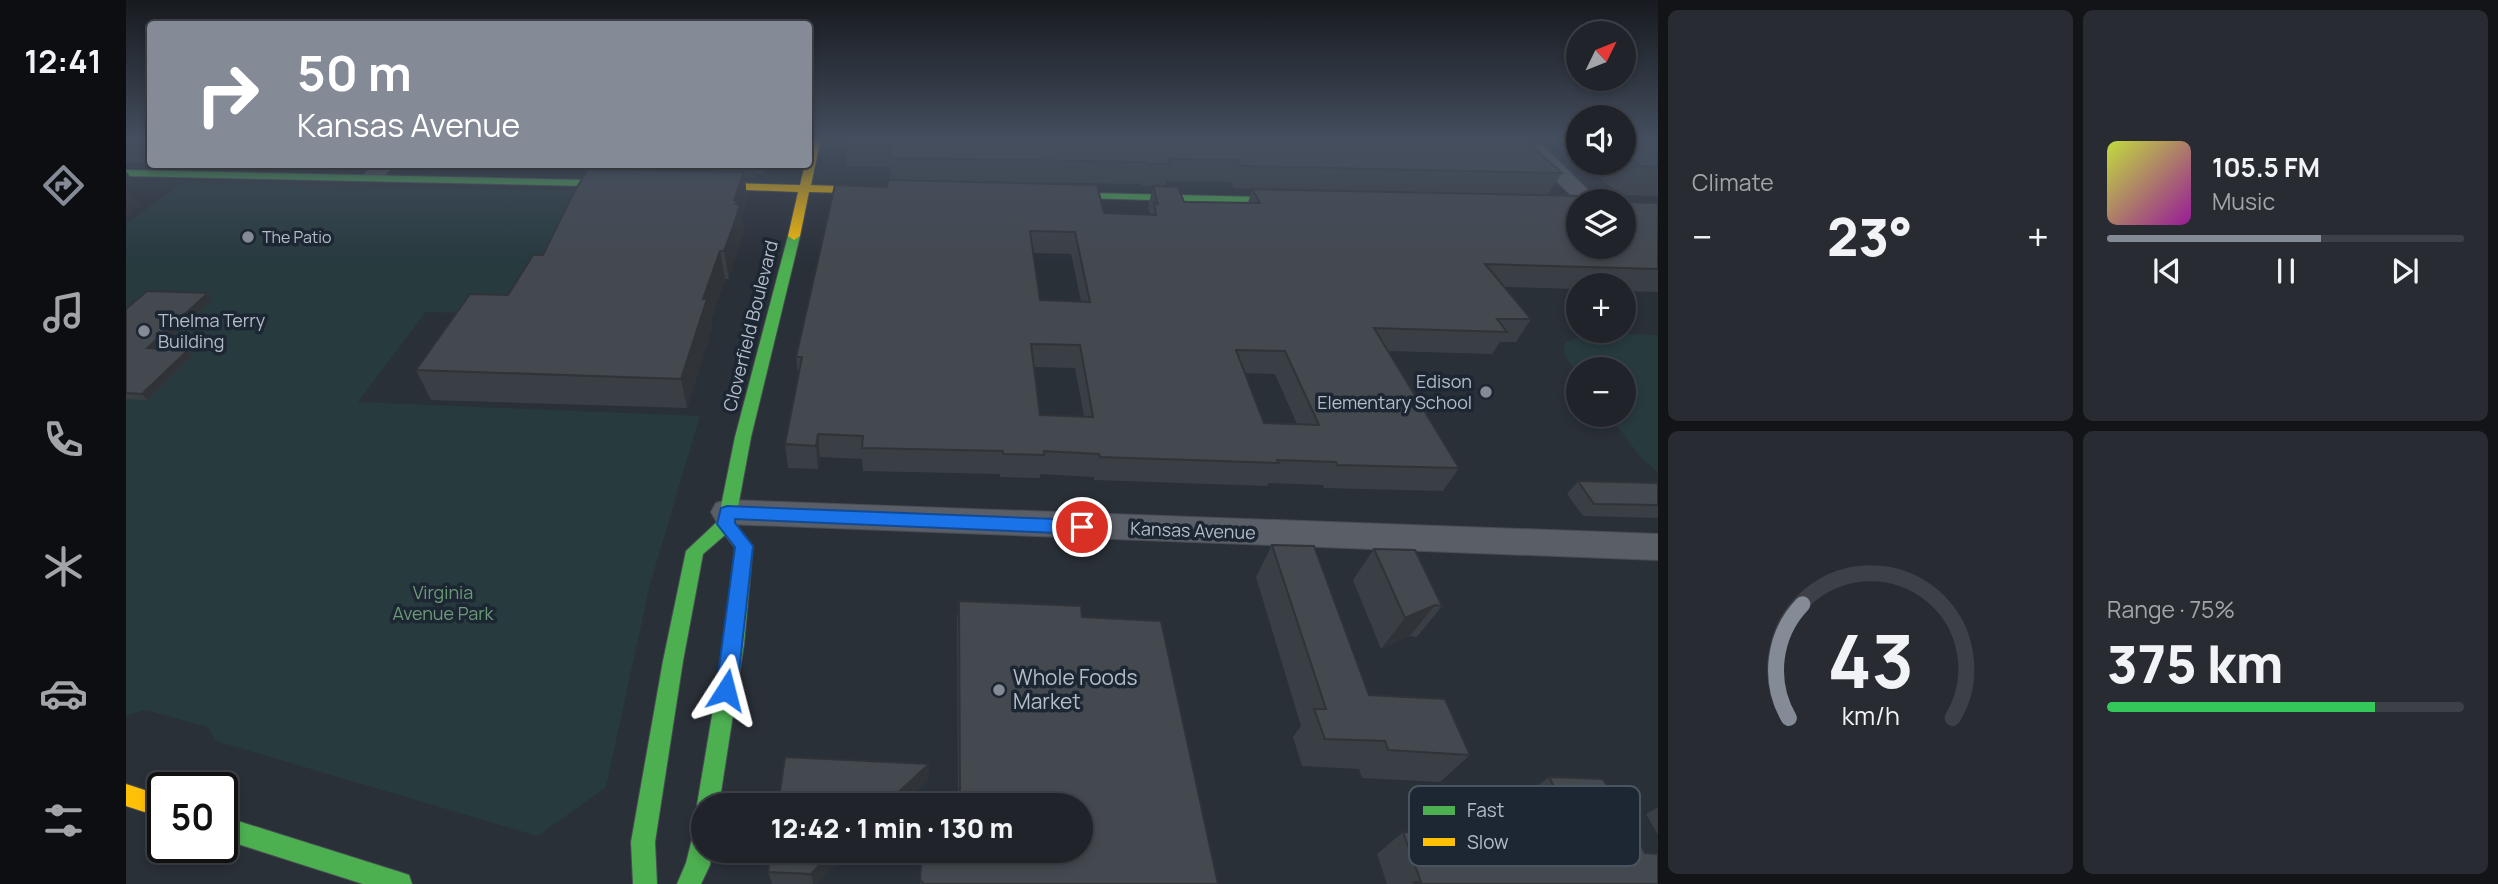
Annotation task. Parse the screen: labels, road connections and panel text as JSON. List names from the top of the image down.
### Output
{
  "streets": {
    "main road": ["Cloverfield Boulevard"],
    "street": ["Kansas Avenue"]
  },
  "crossings": [
    ["Cloverfield Boulevard", "Kansas Avenue"]
  ],
  "parks": ["Virginia Avenue Park"],
  "places": [
    "The Patio",
    "Thelma Terry Building",
    "Edison Elementary School",
    "Whole Foods Market"
  ],
  "legend": ["Fast", "Slow"],
  "north": "top right",
  "page": {
    "tabs": "12:41",
    "tile": [
      "Climate",
      ["Range · 75%", "375 km"]
    ],
    "map_buttons": ["+", "−"],
    "turn": ["50 m", "Kansas Avenue"],
    "song": ["105.5 FM", "Music"],
    "heat": ["−", "23°", "+"],
    "limit": "50",
    "trip": "12:42 · 1 min · 130 m",
    "gauge": ["43", "km/h"]
  }
}
